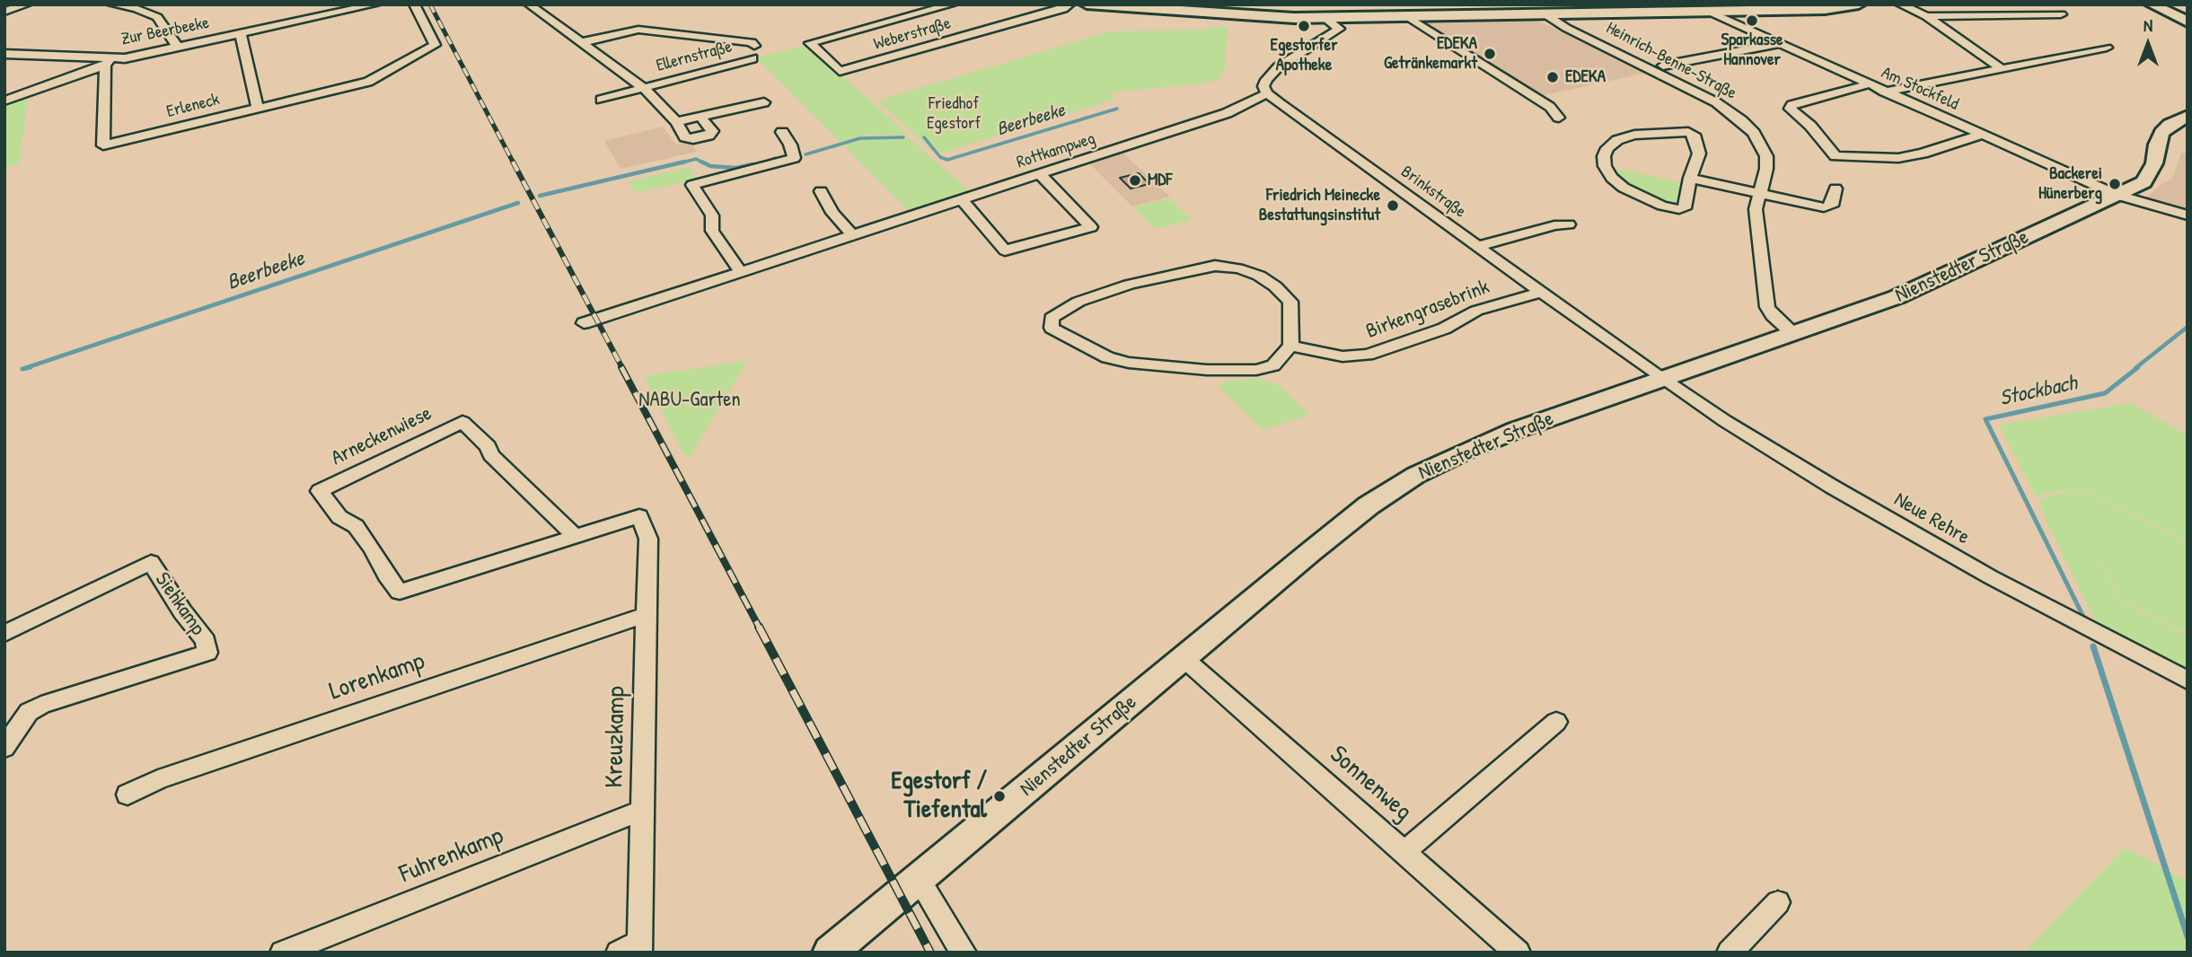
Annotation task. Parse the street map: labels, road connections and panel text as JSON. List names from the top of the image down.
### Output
{
  "streets": {
    "main road": ["Nienstedter Straße"],
    "street": [
      "Zur Beerbeeke",
      "Weberstraße",
      "Ellernstraße",
      "Heinrich-Benne-Straße",
      "Am Stockfeld",
      "Erleneck",
      "Rottkampweg",
      "Brinkstraße",
      "Birkengrasebrink",
      "Arneckenwiese",
      "Neue Rehre",
      "Siehkamp",
      "Lorenkamp",
      "Kreuzkamp",
      "Sonnenweg",
      "Fuhrenkamp"
    ]
  },
  "crossings": [
    ["Zur Beerbeeke", "Erleneck"],
    ["Heinrich-Benne-Straße", "Nienstedter Straße"],
    ["Am Stockfeld", "Nienstedter Straße"],
    ["Rottkampweg", "Brinkstraße"],
    ["Brinkstraße", "Nienstedter Straße"],
    ["Brinkstraße", "Birkengrasebrink"],
    ["Brinkstraße", "Neue Rehre"],
    ["Nienstedter Straße", "Neue Rehre"],
    ["Nienstedter Straße", "Sonnenweg"],
    ["Arneckenwiese", "Kreuzkamp"],
    ["Lorenkamp", "Kreuzkamp"],
    ["Kreuzkamp", "Fuhrenkamp"]
  ],
  "water": ["Beerbeeke", "Stockbach"],
  "parks": ["Friedhof Egestorf", "NABU-Garten"],
  "places": [
    "Sparkasse Hannover",
    "Egestorfer Apotheke",
    "EDEKA Getränkemarkt",
    "EDEKA",
    "MDF",
    "Backerei Hünerberg",
    "Friedrich Meinecke Bestattungsinstitut",
    "Egestorf / Tiefental"
  ],
  "north": "top"
}
